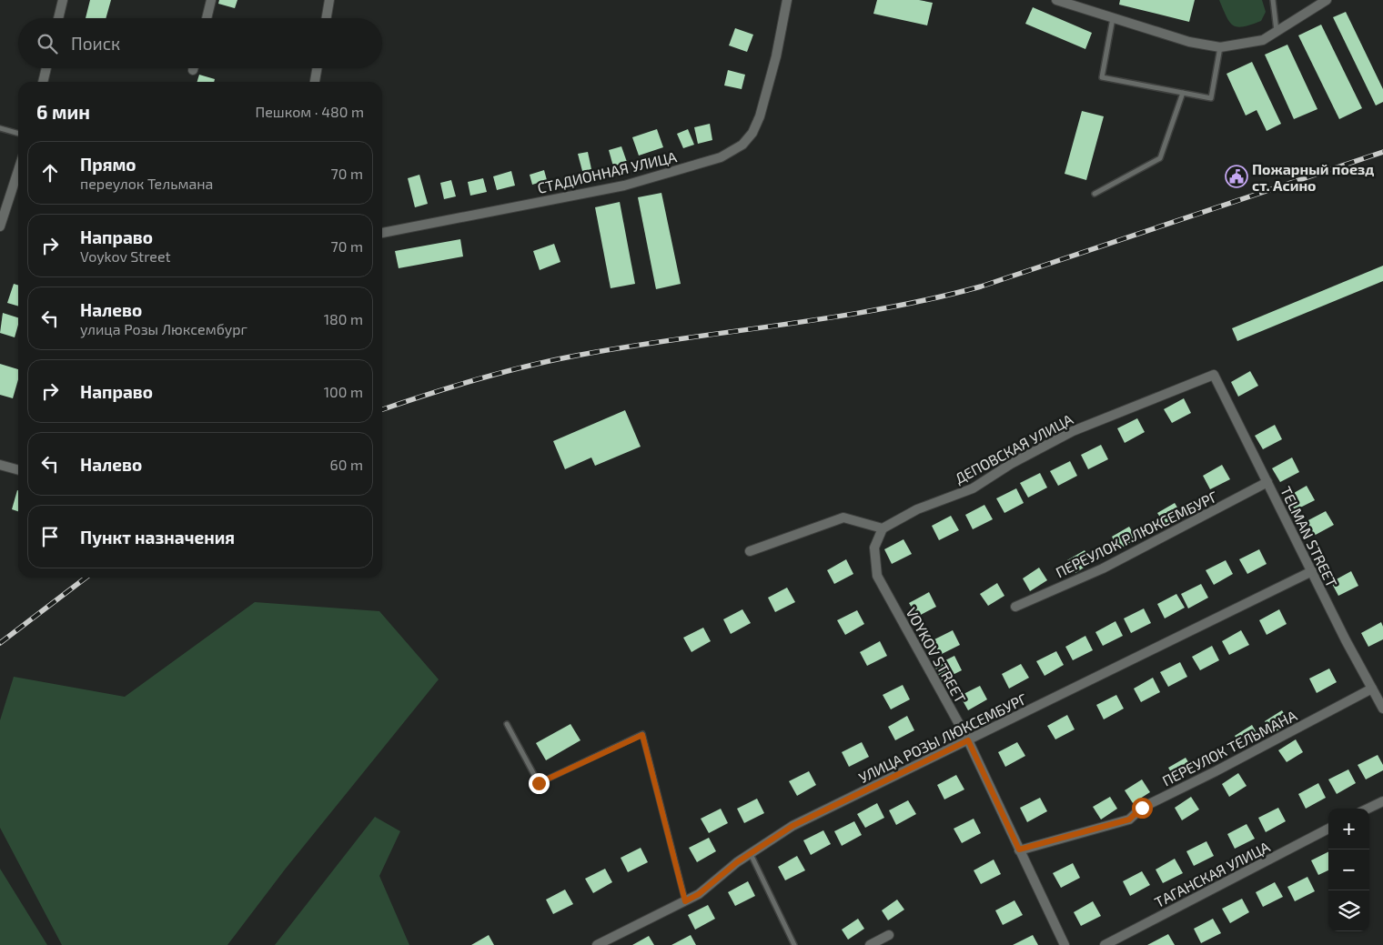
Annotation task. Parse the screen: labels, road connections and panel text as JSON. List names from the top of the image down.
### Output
{
  "streets": {
    "street": [
      "СТАДИОННАЯ УЛИЦА",
      "ДЕПОВСКАЯ УЛИЦА",
      "ПЕРЕУЛОК Р.ЛЮКСЕМБУРГ",
      "TELMAN STREET",
      "VOYKOV STREET",
      "УЛИЦА РОЗЫ ЛЮКСЕМБУРГ",
      "ПЕРЕУЛОК ТЕЛЬМАНА",
      "ТАГАНСКАЯ УЛИЦА"
    ]
  },
  "crossings": [
    ["ДЕПОВСКАЯ УЛИЦА", "TELMAN STREET"],
    ["ДЕПОВСКАЯ УЛИЦА", "VOYKOV STREET"],
    ["ПЕРЕУЛОК Р.ЛЮКСЕМБУРГ", "TELMAN STREET"],
    ["TELMAN STREET", "УЛИЦА РОЗЫ ЛЮКСЕМБУРГ"],
    ["TELMAN STREET", "ПЕРЕУЛОК ТЕЛЬМАНА"],
    ["VOYKOV STREET", "УЛИЦА РОЗЫ ЛЮКСЕМБУРГ"],
    ["VOYKOV STREET", "ПЕРЕУЛОК ТЕЛЬМАНА"]
  ],
  "places": {
    "public building": ["Пожарный поезд ст. Асино"]
  },
  "page": {
    "search": "Поиск",
    "heading": ["6 мин", "Пешком · 480 m"],
    "list": [
      ["Прямо", "переулок Тельмана", "70 m"],
      ["Направо", "Voykov Street", "70 m"],
      ["Налево", "улица Розы Люксембург", "180 m"],
      ["Направо", "100 m"],
      ["Налево", "60 m"],
      "Пункт назначения"
    ],
    "map_buttons": ["+", "−"]
  }
}
